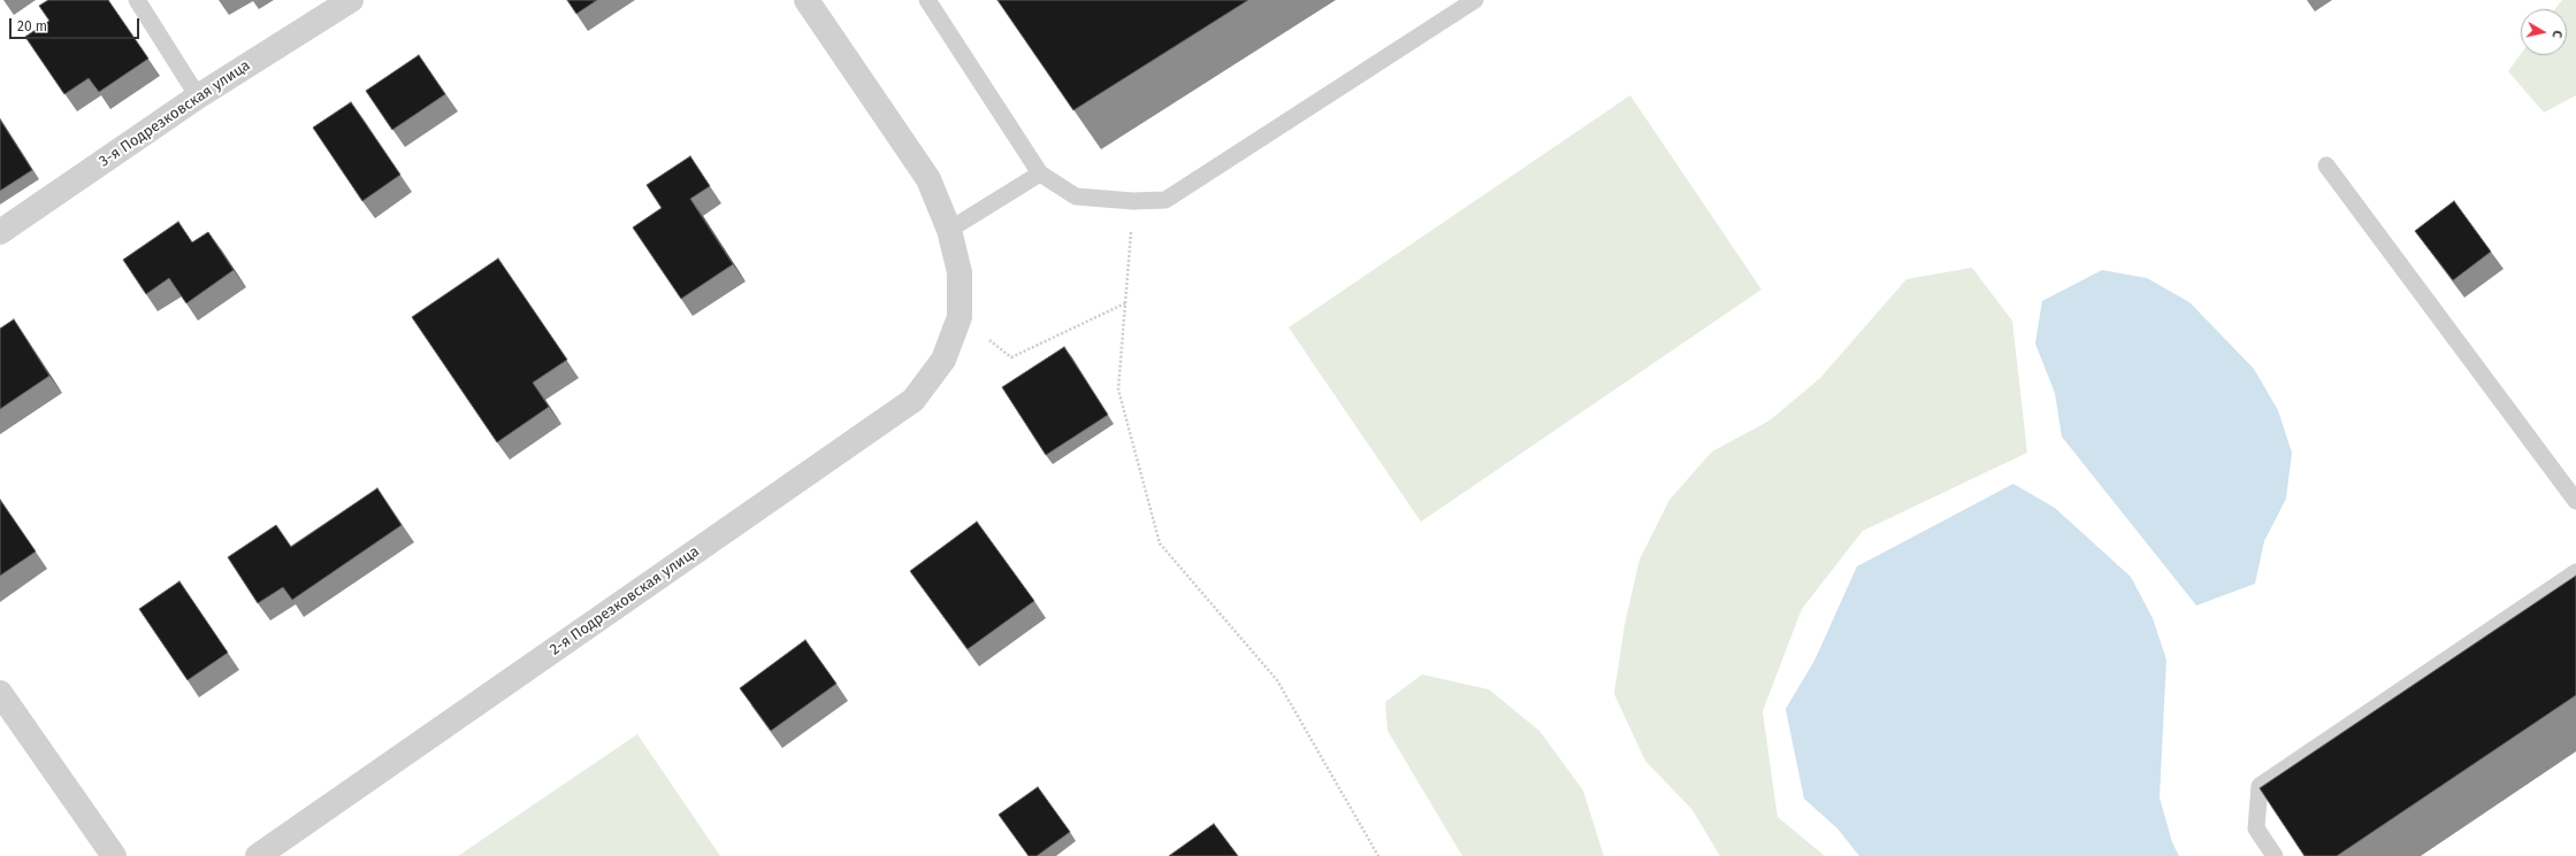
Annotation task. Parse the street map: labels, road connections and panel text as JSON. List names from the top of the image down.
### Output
{
  "streets": {
    "street": ["3-я Подрезковская улица", "2-я Подрезковская улица"]
  },
  "scale_bar": "20 m",
  "north": "right"
}
